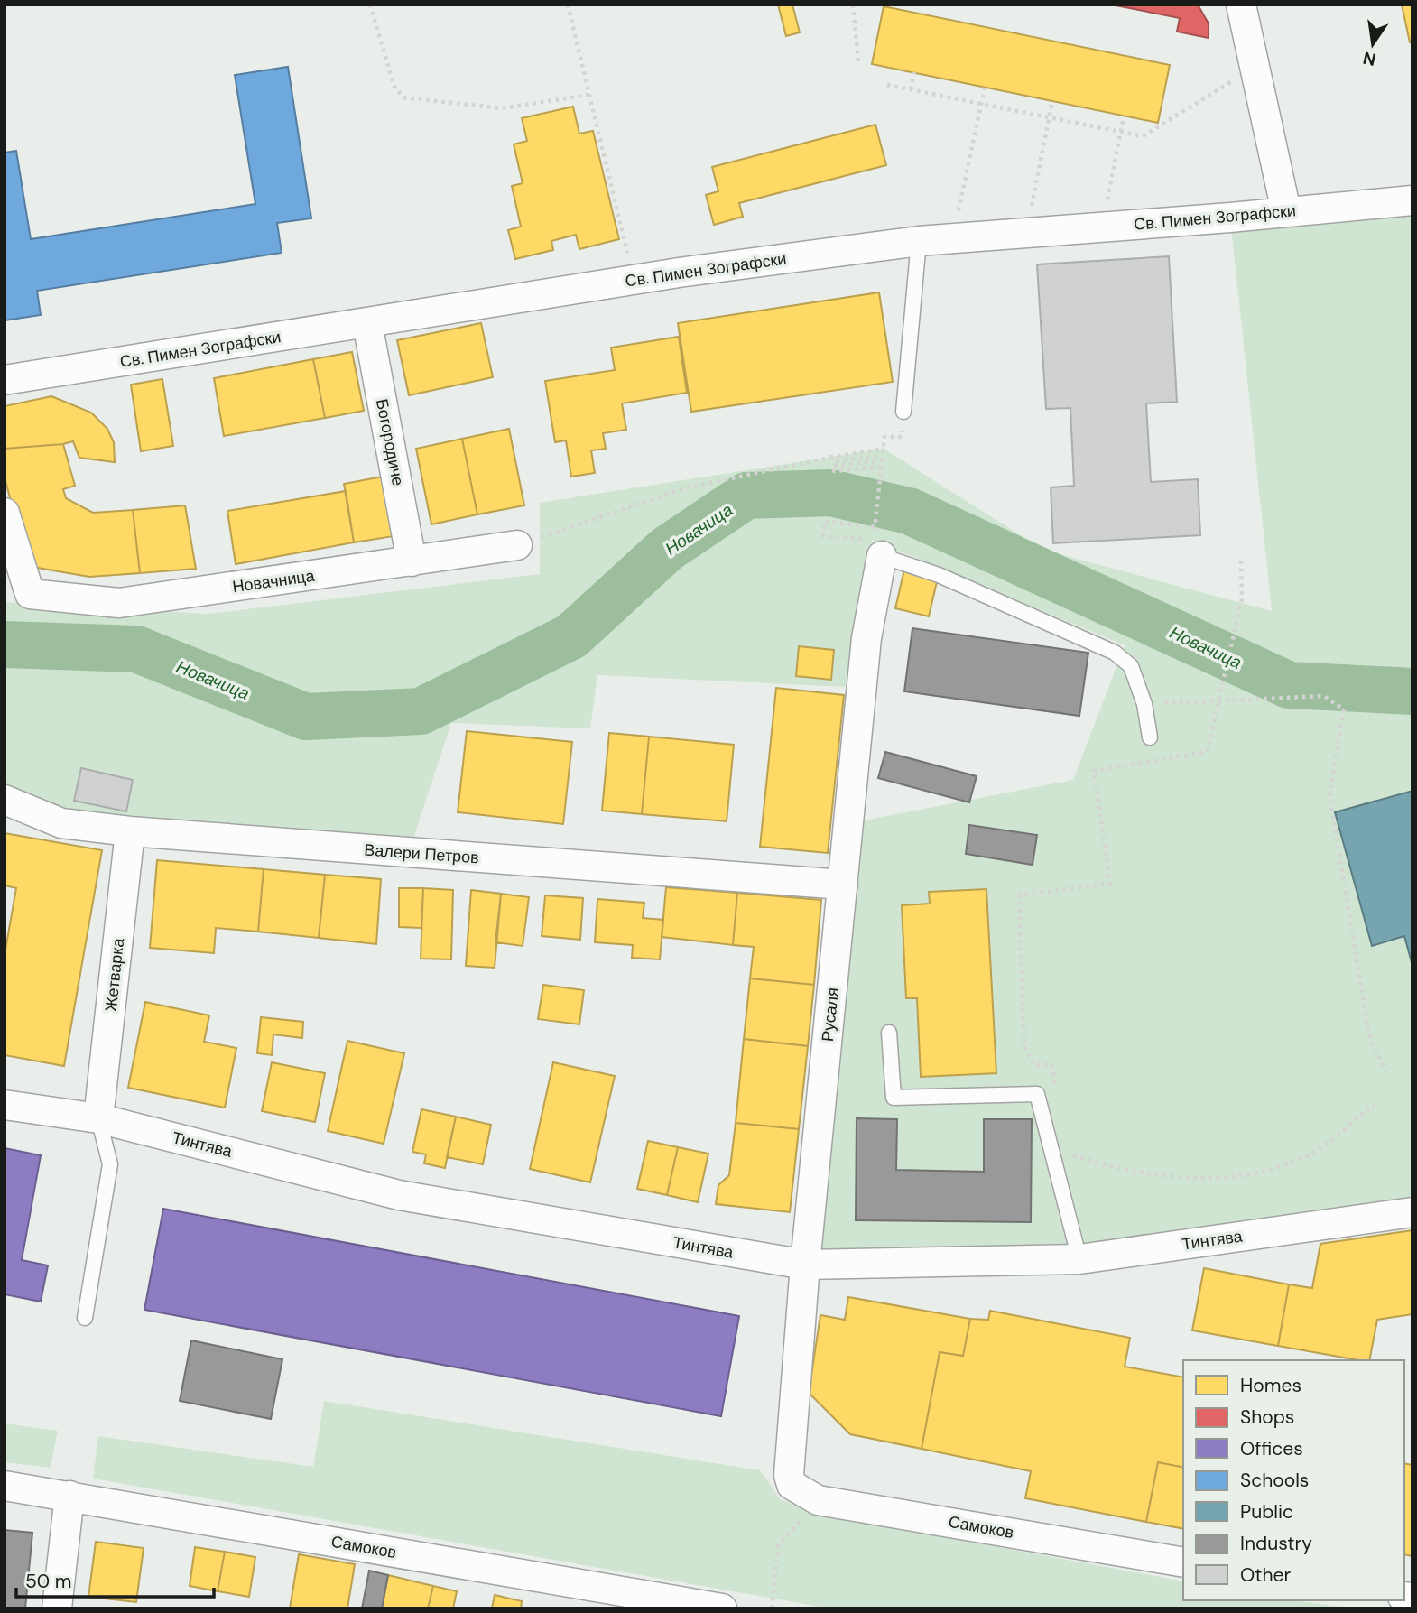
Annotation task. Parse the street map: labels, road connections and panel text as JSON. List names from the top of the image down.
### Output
{
  "streets": {
    "street": [
      "Св. Пимен Зографски",
      "Богородиче",
      "Новачница",
      "Валери Петров",
      "Жетварка",
      "Русаля",
      "Тинтява",
      "Самоков"
    ]
  },
  "crossings": [
    ["Св. Пимен Зографски", "Богородиче"],
    ["Богородиче", "Новачница"],
    ["Валери Петров", "Жетварка"],
    ["Валери Петров", "Русаля"],
    ["Жетварка", "Тинтява"],
    ["Русаля", "Тинтява"],
    ["Русаля", "Самоков"]
  ],
  "water": ["Новачица"],
  "legend": [
    "Homes",
    "Shops",
    "Offices",
    "Schools",
    "Public",
    "Industry",
    "Other"
  ],
  "scale_bar": "50 m",
  "north": "bottom"
}
